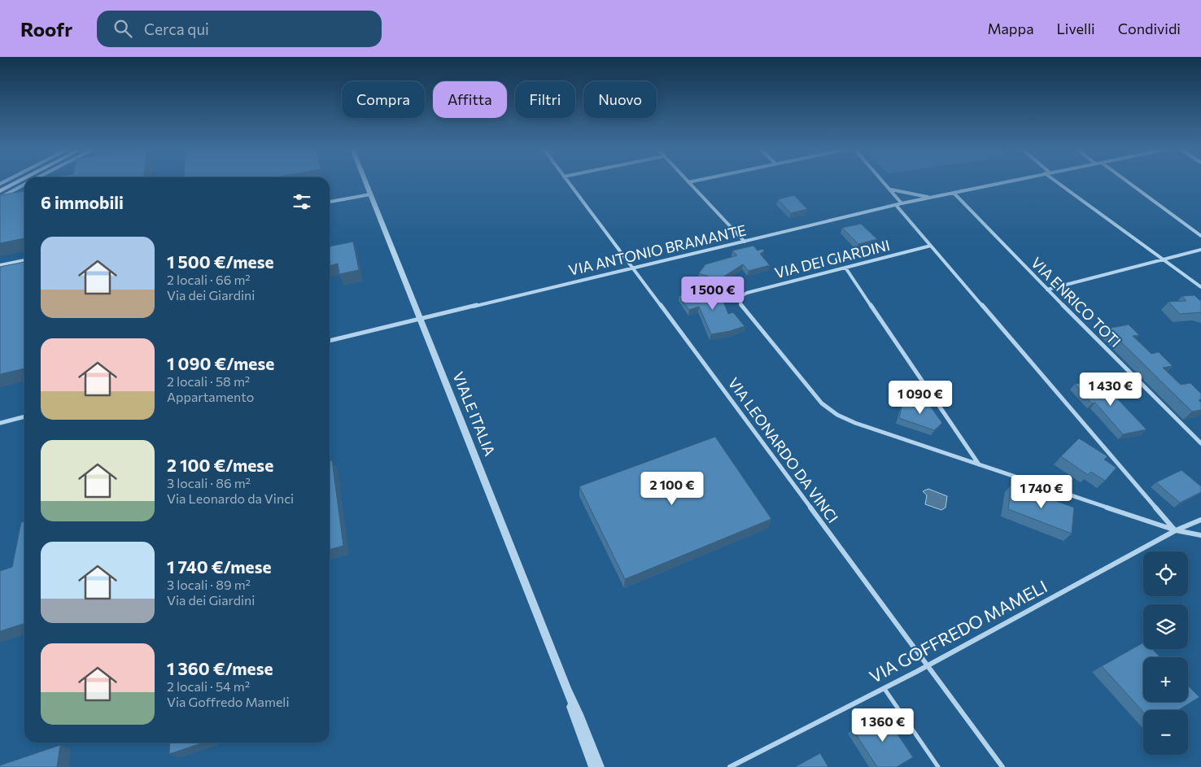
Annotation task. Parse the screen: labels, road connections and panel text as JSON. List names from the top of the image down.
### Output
{
  "streets": {
    "street": [
      "VIA ANTONIO BRAMANTE",
      "VIA DEI GIARDINI",
      "VIA ENRICO TOTI",
      "VIALE ITALIA",
      "VIA LEONARDO DA VINCI",
      "VIA GOFFREDO MAMELI"
    ]
  },
  "crossings": [
    ["VIA ANTONIO BRAMANTE", "VIA ENRICO TOTI"],
    ["VIA ANTONIO BRAMANTE", "VIALE ITALIA"],
    ["VIA ANTONIO BRAMANTE", "VIA LEONARDO DA VINCI"],
    ["VIA DEI GIARDINI", "VIA GOFFREDO MAMELI"],
    ["VIA LEONARDO DA VINCI", "VIA GOFFREDO MAMELI"]
  ],
  "page": {
    "header": "Roofr",
    "search": "Cerca qui",
    "nav": ["Mappa", "Livelli", "Condividi"],
    "chip": [
      "Compra",
      "Affitta",
      "Filtri",
      "Nuovo"
    ],
    "heading": "6 immobili",
    "list": [
      {
        "name": "1 500 €/mese",
        "note": "2 locali · 66 m² · Via dei Giardini"
      },
      {
        "name": "1 090 €/mese",
        "note": "2 locali · 58 m² · Appartamento"
      },
      {
        "name": "2 100 €/mese",
        "note": "3 locali · 86 m² · Via Leonardo da Vinci"
      },
      {
        "name": "1 740 €/mese",
        "note": "3 locali · 89 m² · Via dei Giardini"
      },
      {
        "name": "1 360 €/mese",
        "note": "2 locali · 54 m² · Via Goffredo Mameli"
      }
    ],
    "price": [
      "1 500 €",
      "1 430 €",
      "1 090 €",
      "2 100 €",
      "1 740 €",
      "1 360 €"
    ],
    "map_buttons": ["+", "−"]
  }
}
